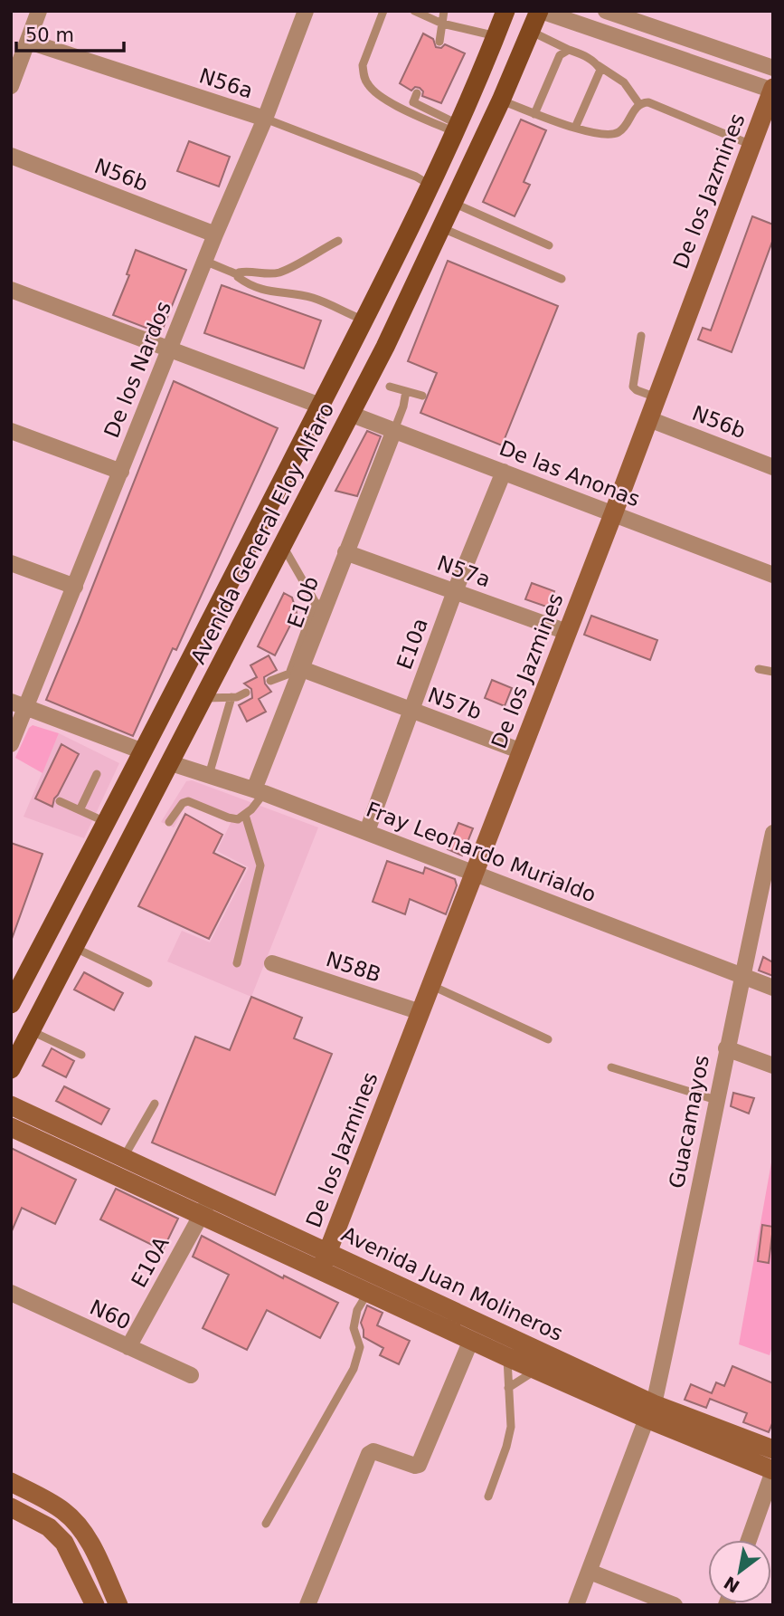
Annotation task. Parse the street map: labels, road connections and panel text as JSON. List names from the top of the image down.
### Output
{
  "streets": {
    "main road": ["Avenida General Eloy Alfaro"],
    "street": [
      "N56a",
      "N56b",
      "De los Jazmines",
      "De los Nardos",
      "De las Anonas",
      "N57a",
      "E10b",
      "E10a",
      "N57b",
      "Fray Leonardo Murialdo",
      "N58B",
      "Guacamayos",
      "E10A",
      "Avenida Juan Molineros",
      "N60"
    ]
  },
  "crossings": [
    ["N56a", "De los Nardos"],
    ["N56b", "De los Jazmines"],
    ["N56b", "De los Nardos"],
    ["De los Jazmines", "De las Anonas"],
    ["De los Jazmines", "N57a"],
    ["De los Jazmines", "N57b"],
    ["De los Jazmines", "Fray Leonardo Murialdo"],
    ["De los Jazmines", "N58B"],
    ["De los Jazmines", "Avenida Juan Molineros"],
    ["De las Anonas", "Avenida General Eloy Alfaro"],
    ["De las Anonas", "E10b"],
    ["De las Anonas", "E10a"],
    ["Avenida General Eloy Alfaro", "Fray Leonardo Murialdo"],
    ["N57a", "E10b"],
    ["N57a", "E10a"],
    ["E10b", "N57b"],
    ["E10b", "Fray Leonardo Murialdo"],
    ["E10a", "N57b"],
    ["E10a", "Fray Leonardo Murialdo"],
    ["Fray Leonardo Murialdo", "Guacamayos"],
    ["Guacamayos", "Avenida Juan Molineros"],
    ["E10A", "Avenida Juan Molineros"],
    ["E10A", "N60"]
  ],
  "scale_bar": "50 m",
  "north": "bottom left"
}
